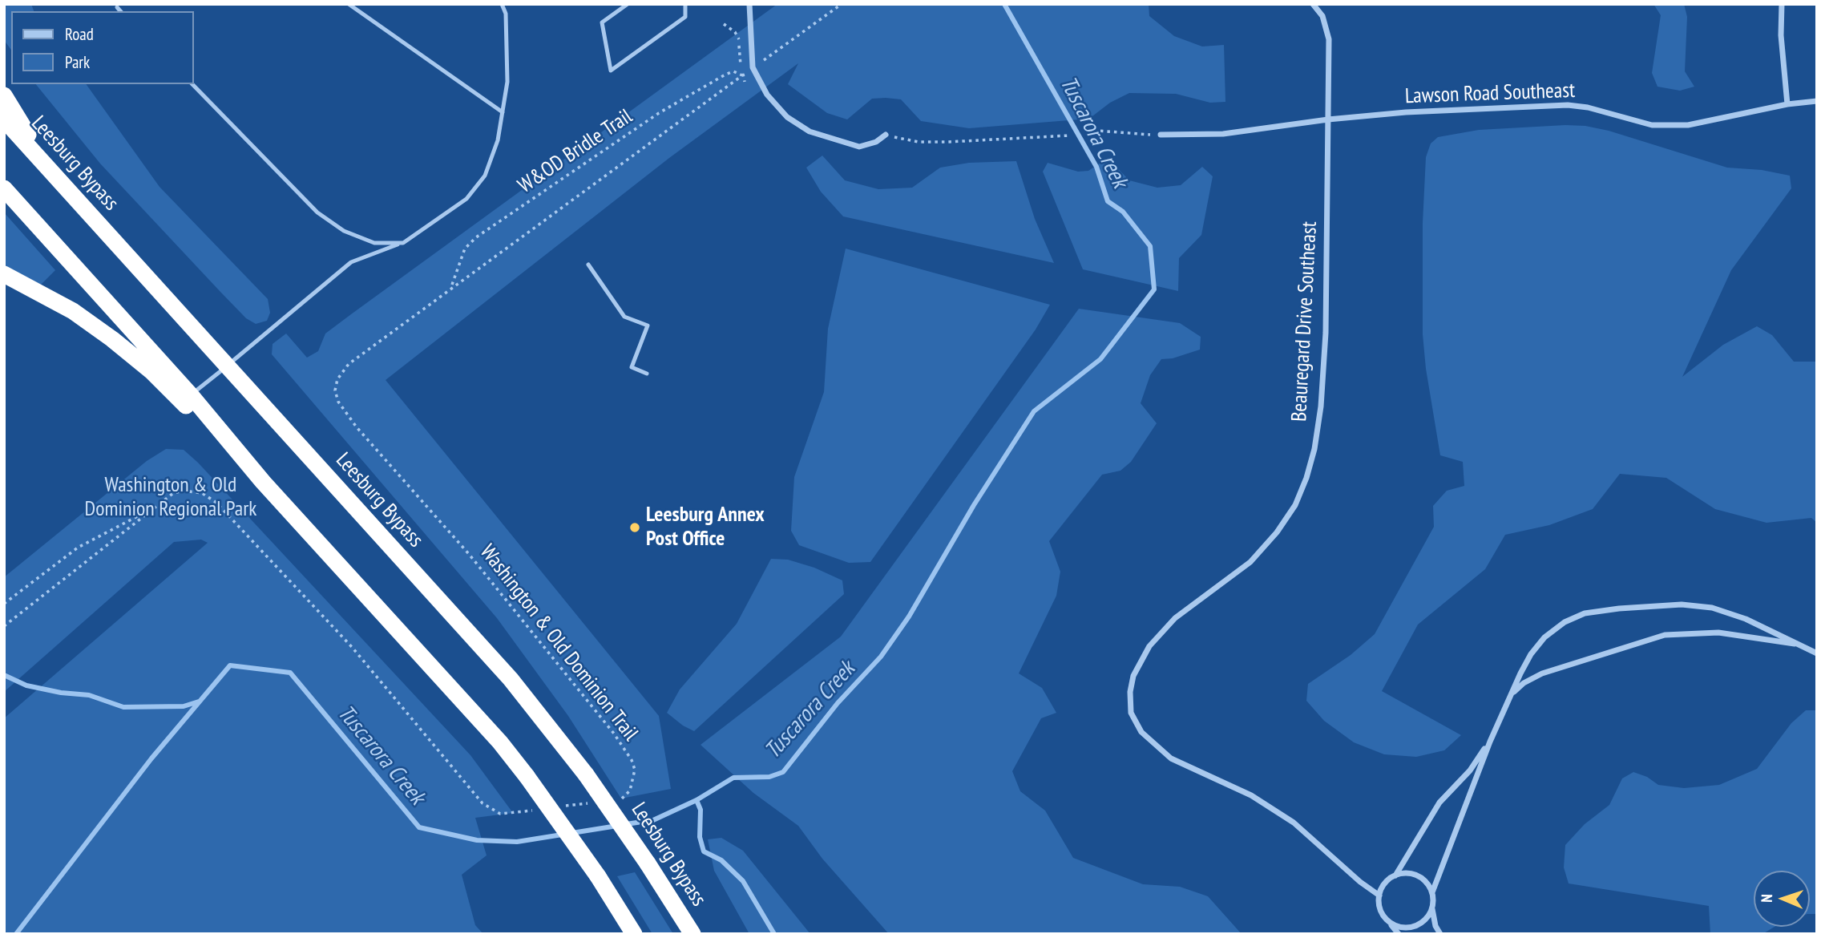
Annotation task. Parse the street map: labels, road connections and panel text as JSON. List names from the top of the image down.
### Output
{
  "streets": {
    "highway": ["Leesburg Bypass"],
    "street": ["Lawson Road Southeast", "Beauregard Drive Southeast"],
    "path": ["W&OD Bridle Trail", "Washington & Old Dominion Trail"]
  },
  "crossings": [
    ["Lawson Road Southeast", "Beauregard Drive Southeast"],
    ["W&OD Bridle Trail", "Washington & Old Dominion Trail"]
  ],
  "water": ["Tuscarora Creek"],
  "parks": ["Washington & Old Dominion Regional Park"],
  "places": ["Leesburg Annex Post Office"],
  "legend": ["Road", "Park"],
  "north": "left"
}
